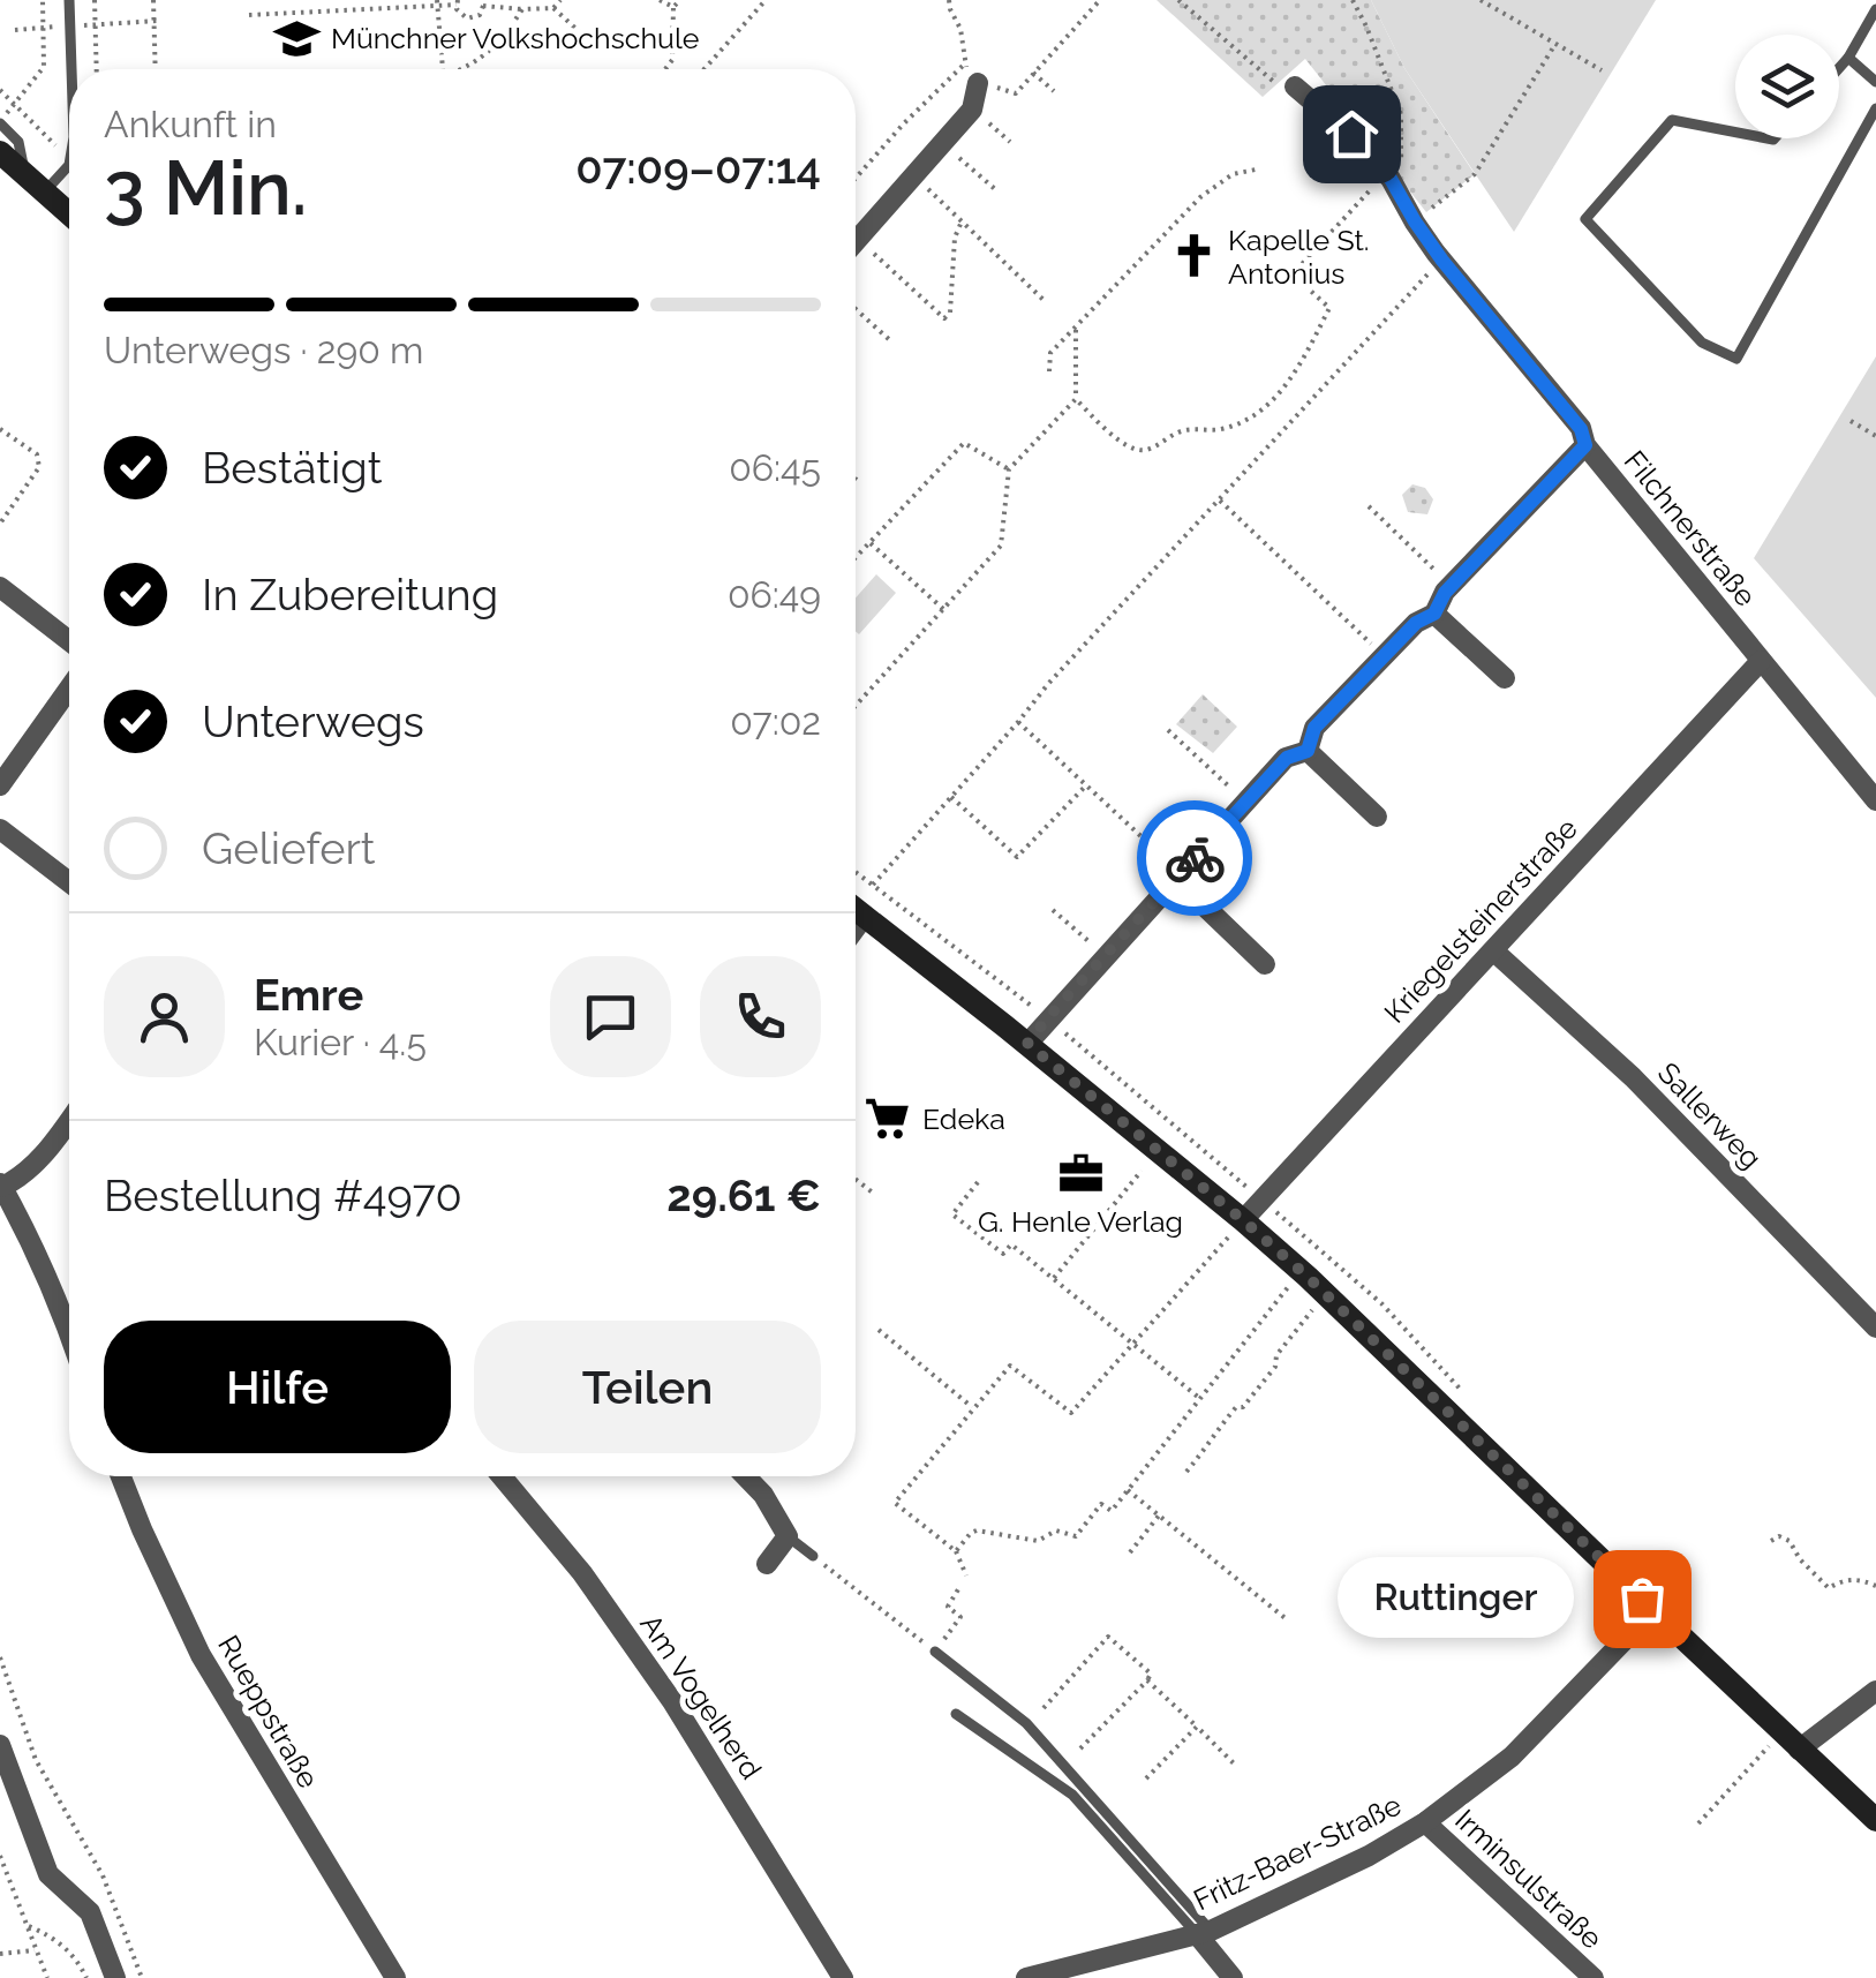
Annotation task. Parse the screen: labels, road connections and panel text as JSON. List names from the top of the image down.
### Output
{
  "streets": {
    "street": [
      "Filchnerstraße",
      "Kriegelsteinerstraße",
      "Sallerweg",
      "Am Vogelherd",
      "Rueppstraße",
      "Fritz-Baer-Straße",
      "Irminsulstraße"
    ]
  },
  "crossings": [
    ["Filchnerstraße", "Kriegelsteinerstraße"],
    ["Kriegelsteinerstraße", "Sallerweg"],
    ["Fritz-Baer-Straße", "Irminsulstraße"]
  ],
  "places": {
    "school or university": ["Münchner Volkshochschule"],
    "church": ["Kapelle St. Antonius"],
    "supermarket": ["Edeka"],
    "office": ["G. Henle Verlag"],
    "other": ["Ruttinger"]
  },
  "page": {
    "heading": ["3 Min.", "Ankunft in", "07:09–07:14"],
    "panel": [
      "Emre",
      "Kurier · 4.5",
      "Bestellung #4970",
      "29.61 €"
    ],
    "bar": "Unterwegs · 290 m",
    "list": [
      ["Bestätigt", "06:45"],
      ["In Zubereitung", "06:49"],
      ["Unterwegs", "07:02"],
      "Geliefert"
    ],
    "buttons": ["Hilfe", "Teilen"],
    "bubble": "Ruttinger"
  }
}
